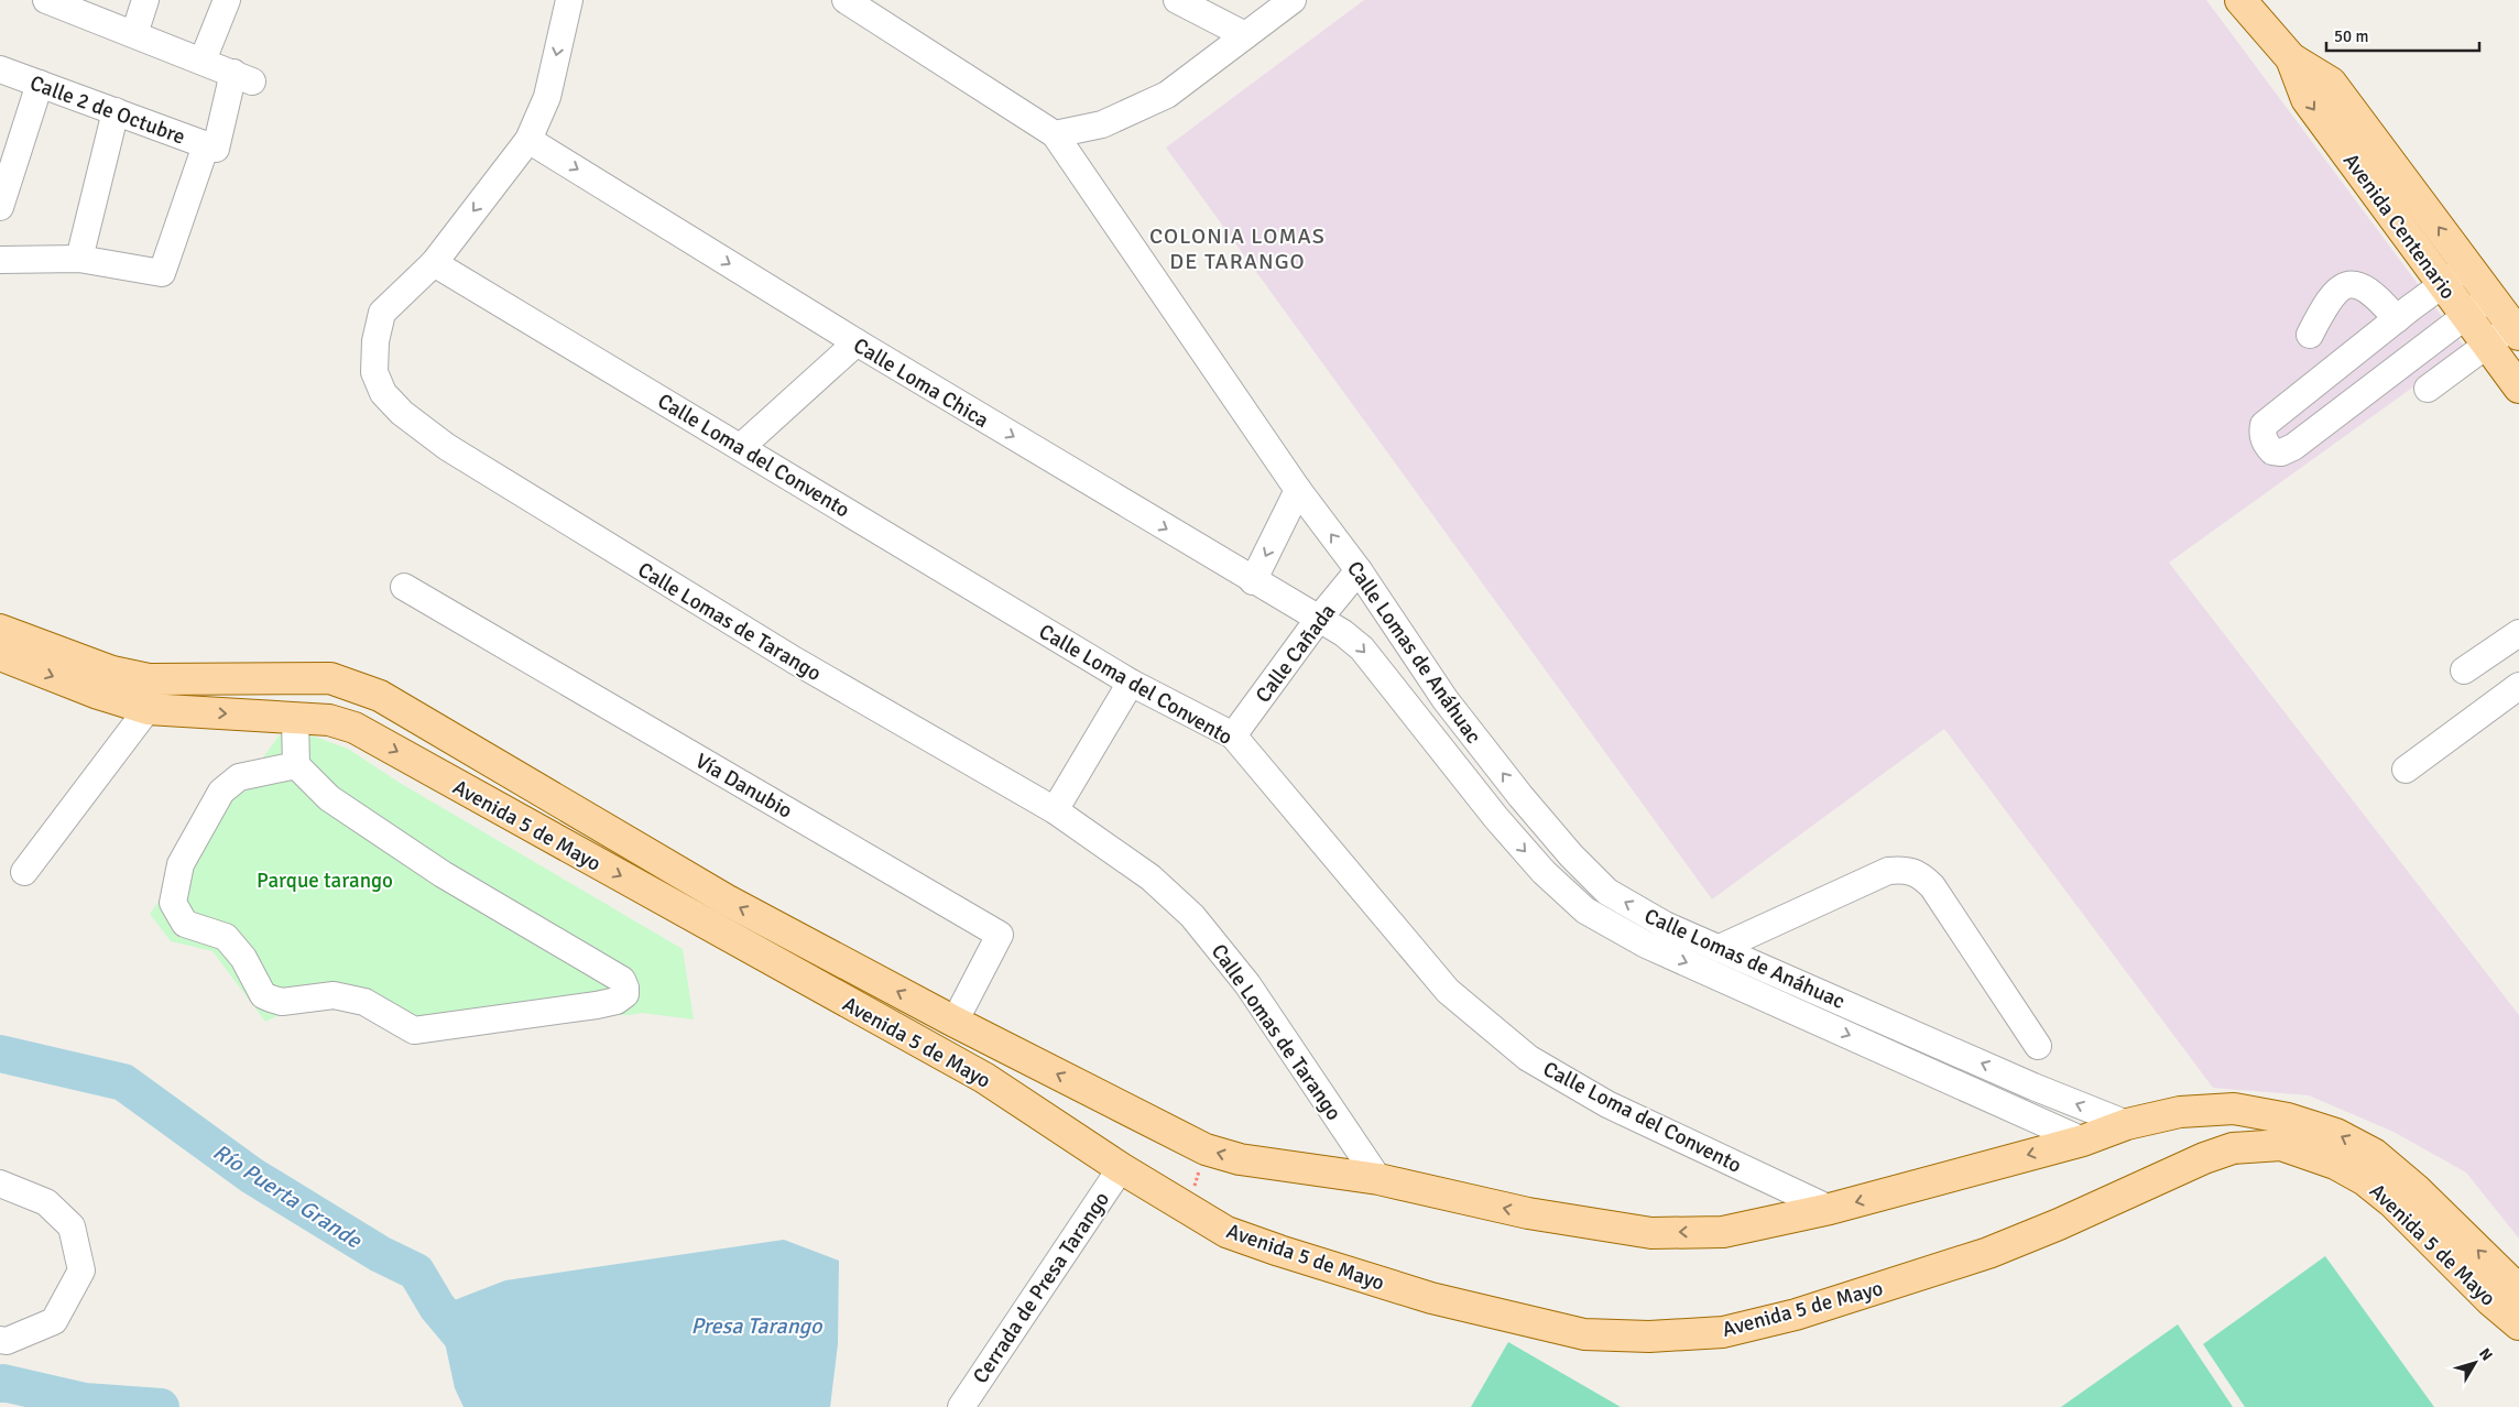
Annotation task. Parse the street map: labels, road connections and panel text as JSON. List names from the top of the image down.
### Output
{
  "streets": {
    "main road": ["Avenida Centenario", "Avenida 5 de Mayo"],
    "street": [
      "Calle 2 de Octubre",
      "Calle Loma Chica",
      "Calle Loma del Convento",
      "Calle Lomas de Tarango",
      "Calle Lomas de Anáhuac",
      "Calle Cañada",
      "Vía Danubio",
      "Cerrada de Presa Tarango"
    ]
  },
  "crossings": [
    ["Calle Loma Chica", "Calle Lomas de Tarango"],
    ["Calle Loma Chica", "Calle Lomas de Anáhuac"],
    ["Calle Loma Chica", "Calle Cañada"],
    ["Calle Loma del Convento", "Calle Lomas de Tarango"],
    ["Calle Loma del Convento", "Calle Cañada"],
    ["Calle Loma del Convento", "Avenida 5 de Mayo"],
    ["Calle Lomas de Tarango", "Avenida 5 de Mayo"],
    ["Calle Lomas de Anáhuac", "Calle Cañada"],
    ["Calle Lomas de Anáhuac", "Avenida 5 de Mayo"],
    ["Vía Danubio", "Avenida 5 de Mayo"],
    ["Avenida 5 de Mayo", "Cerrada de Presa Tarango"]
  ],
  "one_way": ["Calle Loma Chica"],
  "districts": ["COLONIA LOMAS DE TARANGO"],
  "water": ["Río Puerta Grande", "Presa Tarango"],
  "parks": ["Parque tarango"],
  "scale_bar": "50 m",
  "north": "top right"
}
